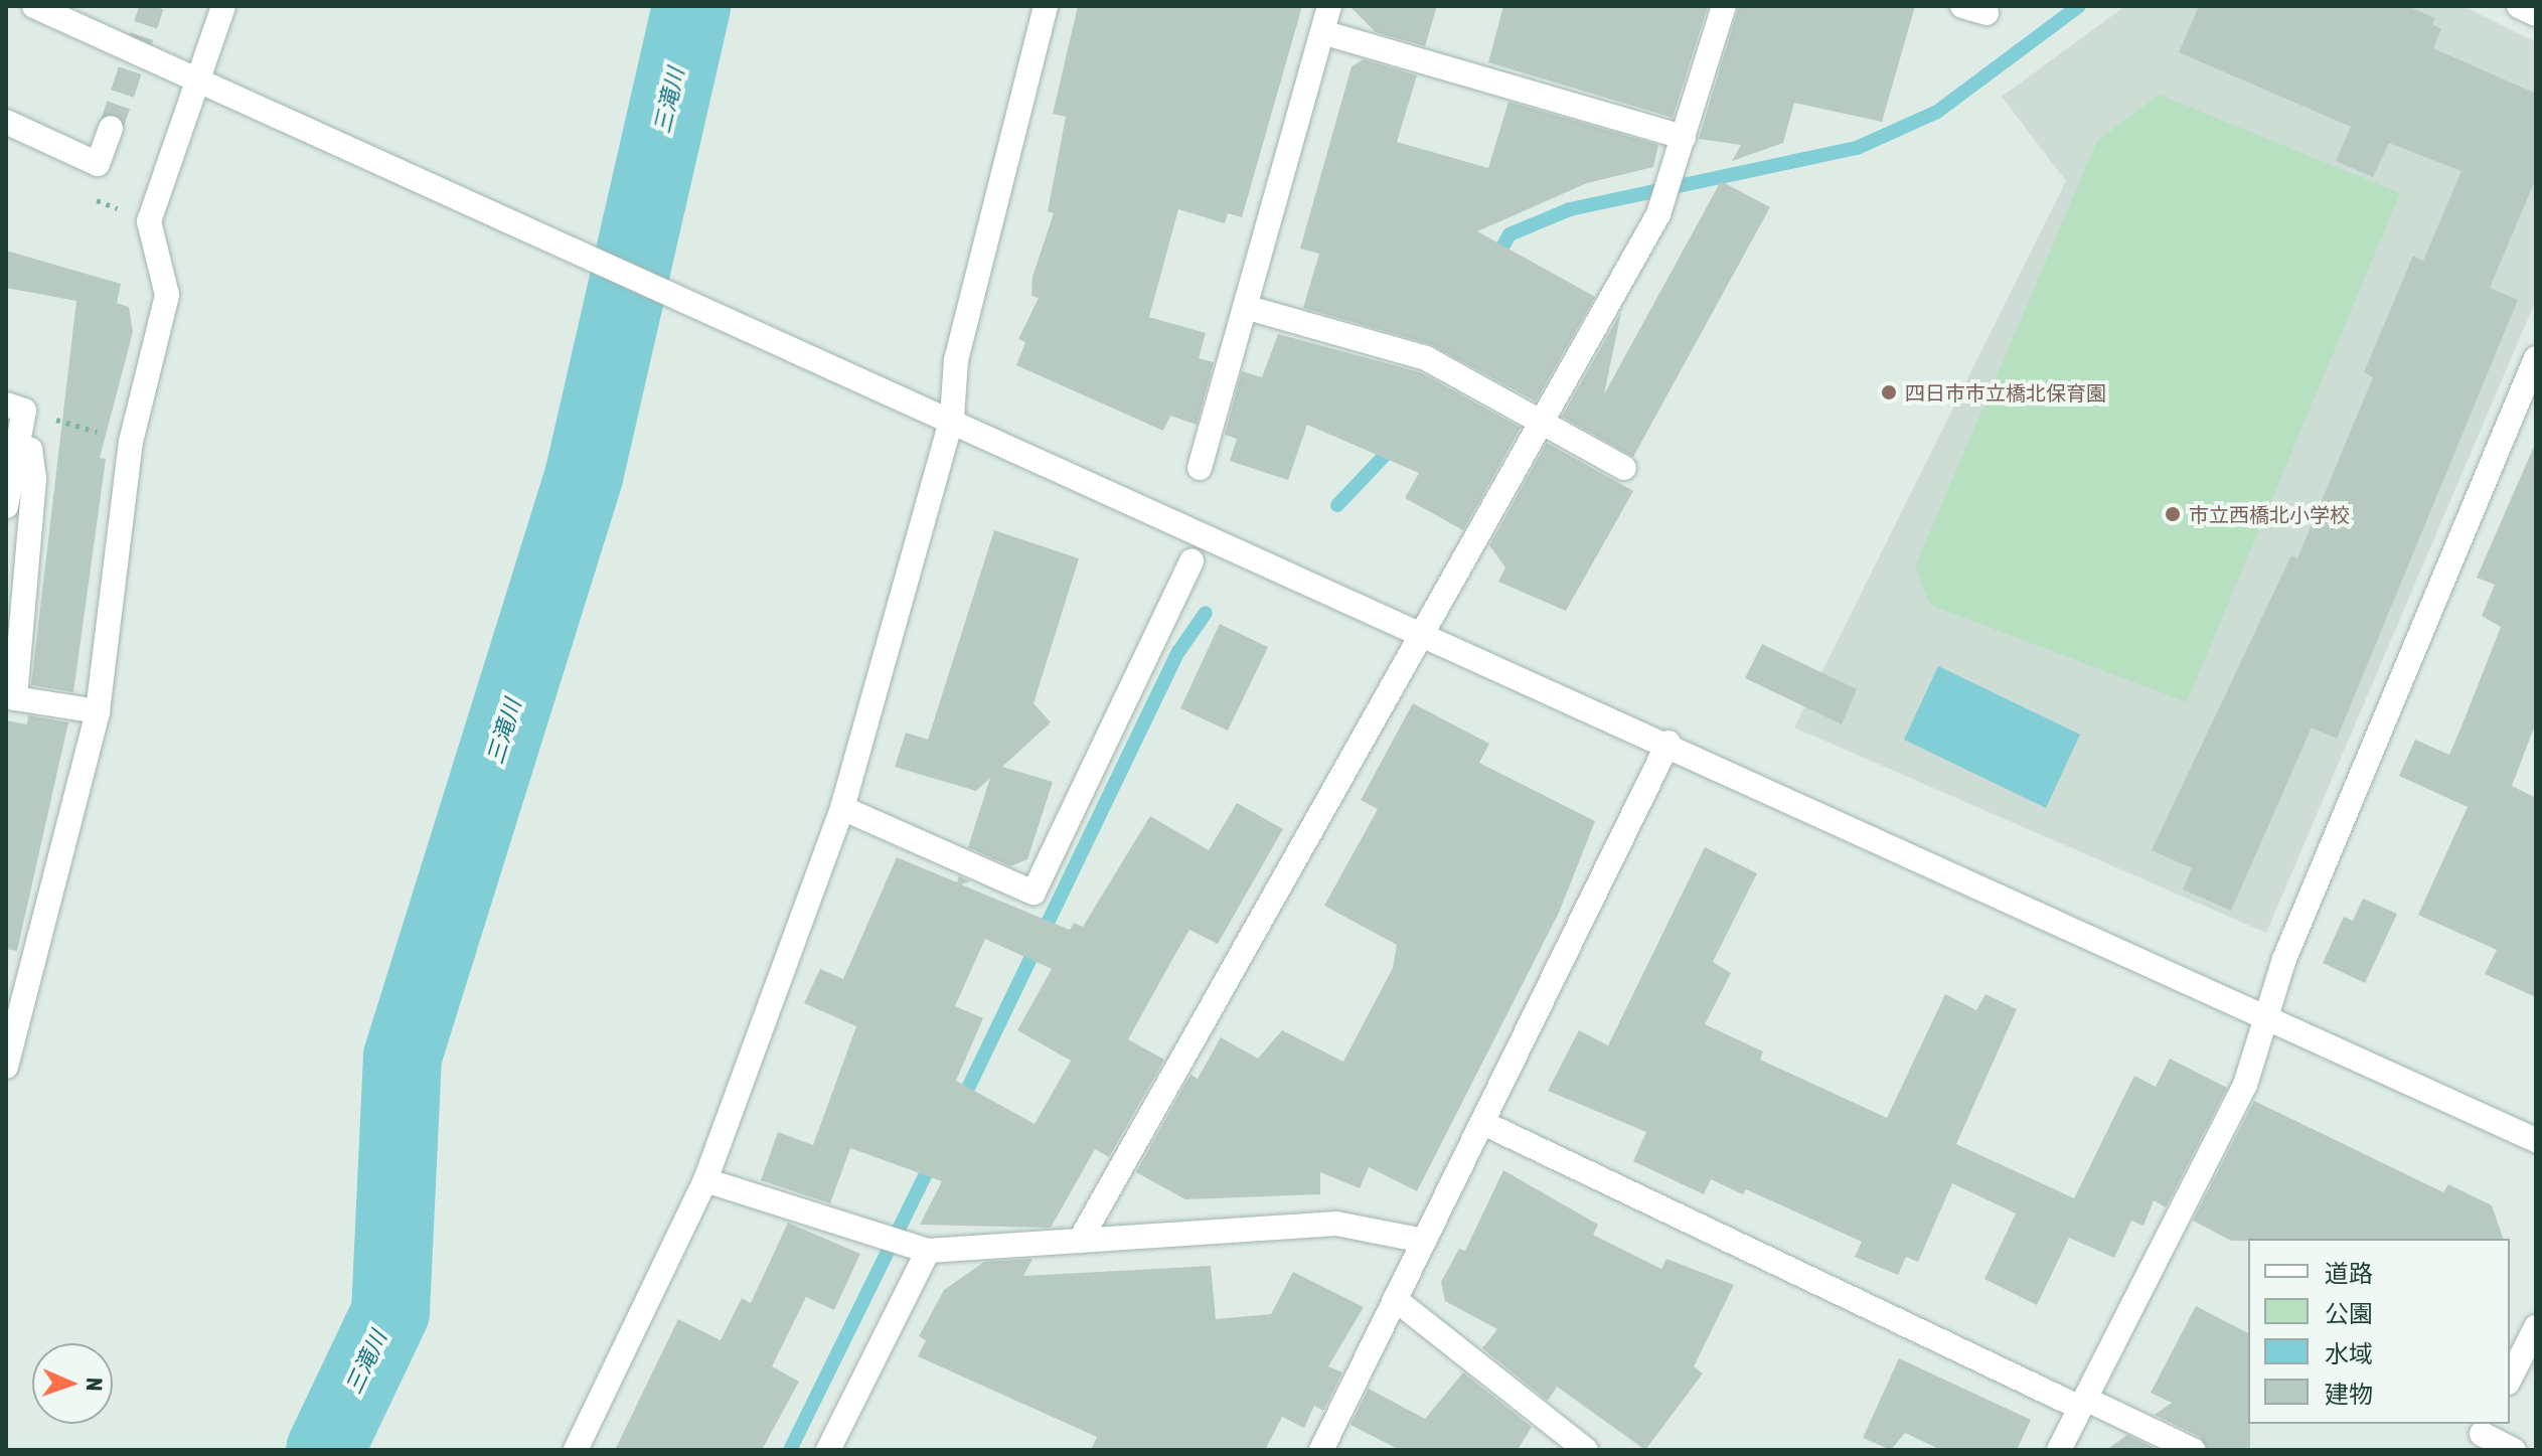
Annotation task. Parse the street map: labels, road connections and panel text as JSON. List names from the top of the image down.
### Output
{
  "water": ["三滝川"],
  "places": ["四日市市立橋北保育園", "市立西橋北小学校"],
  "legend": [
    "道路",
    "公園",
    "水域",
    "建物"
  ],
  "north": "right"
}
